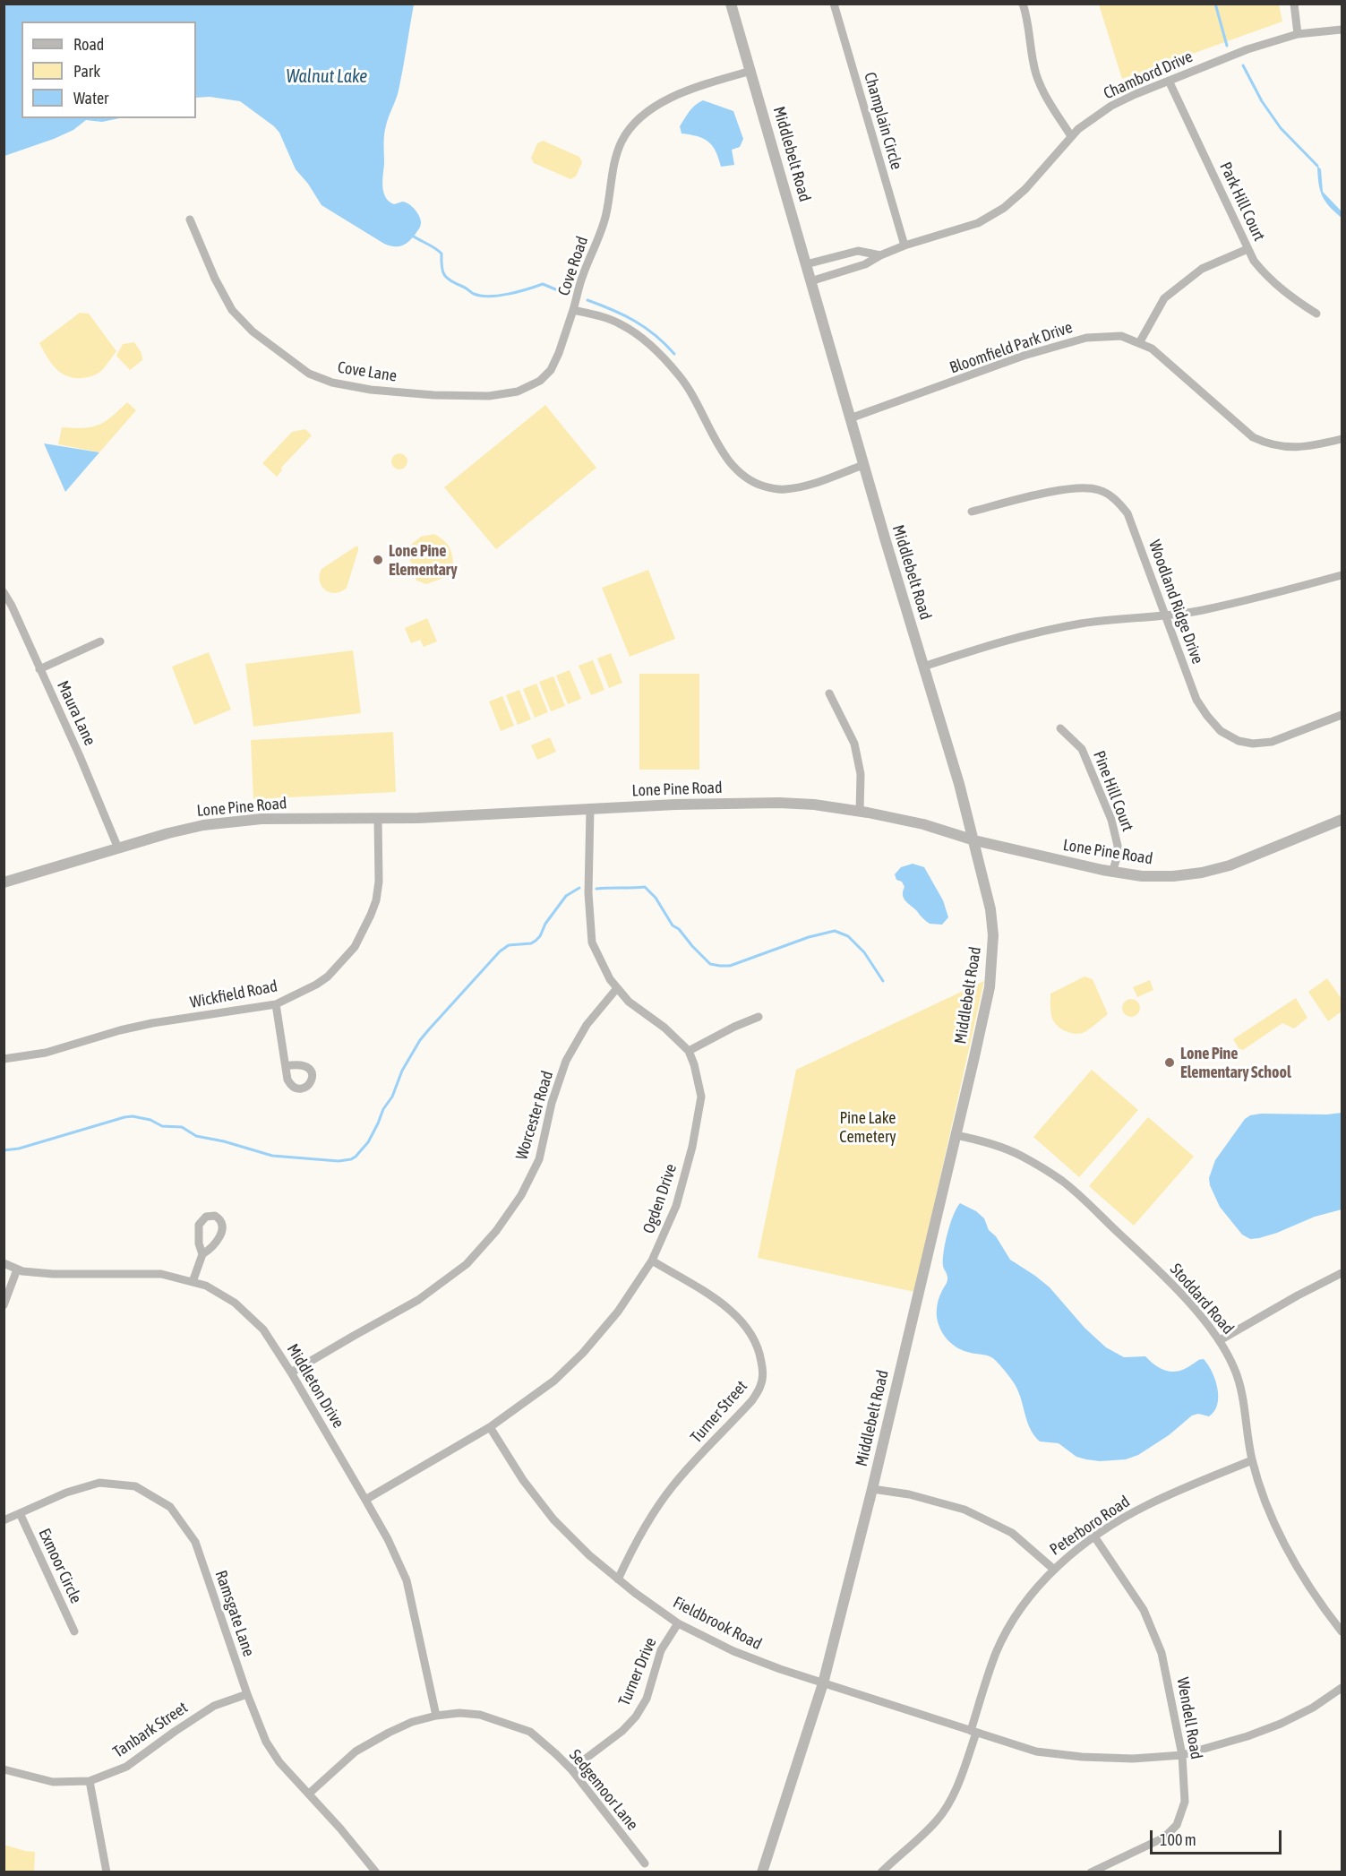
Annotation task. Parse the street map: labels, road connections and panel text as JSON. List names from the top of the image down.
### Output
{
  "streets": {
    "street": [
      "Chambord Drive",
      "Champlain Circle",
      "Middlebelt Road",
      "Park Hill Court",
      "Cove Road",
      "Bloomfield Park Drive",
      "Cove Lane",
      "Woodland Ridge Drive",
      "Maura Lane",
      "Lone Pine Road",
      "Pine Hill Court",
      "Wickfield Road",
      "Worcester Road",
      "Ogden Drive",
      "Stoddard Road",
      "Middleton Drive",
      "Turner Street",
      "Peterboro Road",
      "Exmoor Circle",
      "Ramsgate Lane",
      "Fieldbrook Road",
      "Turner Drive",
      "Wendell Road",
      "Tanbark Street",
      "Sedgemoor Lane"
    ]
  },
  "crossings": [
    ["Chambord Drive", "Champlain Circle"],
    ["Chambord Drive", "Middlebelt Road"],
    ["Chambord Drive", "Park Hill Court"],
    ["Middlebelt Road", "Cove Road"],
    ["Middlebelt Road", "Bloomfield Park Drive"],
    ["Middlebelt Road", "Lone Pine Road"],
    ["Middlebelt Road", "Stoddard Road"],
    ["Middlebelt Road", "Fieldbrook Road"],
    ["Cove Road", "Cove Lane"],
    ["Maura Lane", "Lone Pine Road"],
    ["Lone Pine Road", "Pine Hill Court"],
    ["Lone Pine Road", "Wickfield Road"],
    ["Worcester Road", "Middleton Drive"],
    ["Ogden Drive", "Middleton Drive"],
    ["Ogden Drive", "Turner Street"],
    ["Ogden Drive", "Fieldbrook Road"],
    ["Stoddard Road", "Peterboro Road"],
    ["Middleton Drive", "Sedgemoor Lane"],
    ["Turner Street", "Fieldbrook Road"],
    ["Peterboro Road", "Fieldbrook Road"],
    ["Peterboro Road", "Wendell Road"],
    ["Exmoor Circle", "Ramsgate Lane"],
    ["Ramsgate Lane", "Tanbark Street"],
    ["Ramsgate Lane", "Sedgemoor Lane"],
    ["Fieldbrook Road", "Turner Drive"],
    ["Fieldbrook Road", "Wendell Road"],
    ["Turner Drive", "Sedgemoor Lane"]
  ],
  "water": ["Walnut Lake"],
  "parks": ["Pine Lake Cemetery"],
  "places": ["Lone Pine Elementary", "Lone Pine Elementary School"],
  "legend": ["Road", "Park", "Water"],
  "scale_bar": "100 m"
}
